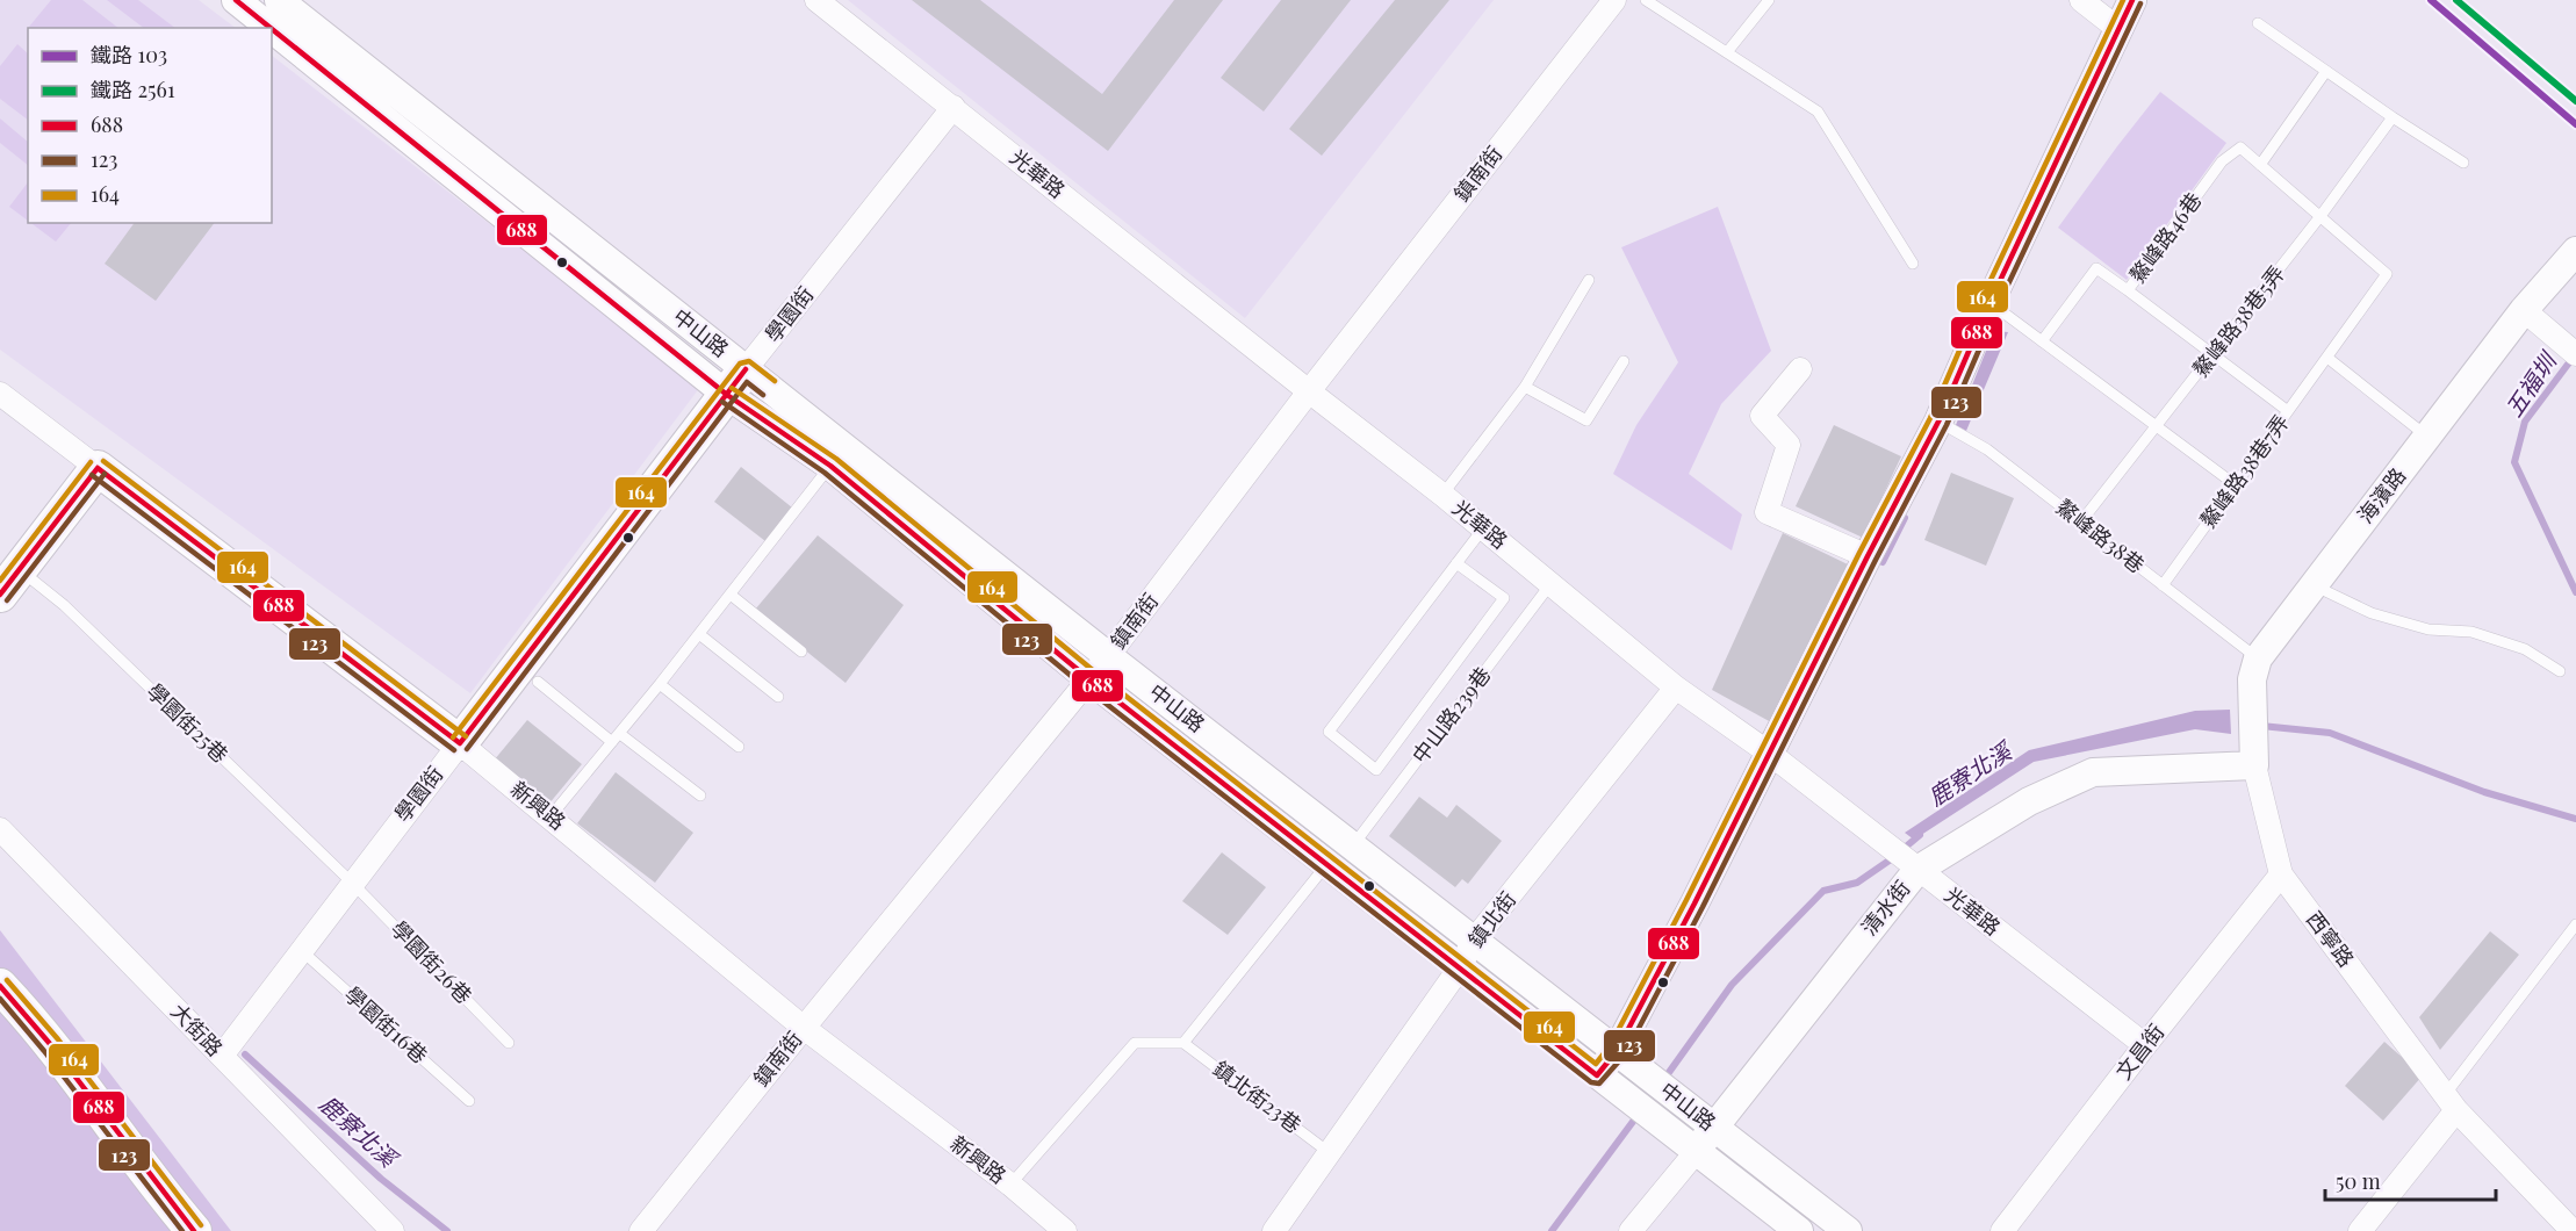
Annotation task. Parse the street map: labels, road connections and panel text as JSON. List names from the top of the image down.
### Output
{
  "streets": {
    "main road": ["學園街", "新興路"],
    "street": [
      "光華路",
      "鎮南街",
      "中山路",
      "海濱路",
      "清水街",
      "鎮北街",
      "西寧路",
      "大街路",
      "文昌街"
    ],
    "lane": [
      "鰲峰路46巷",
      "鰲峰路38巷5弄",
      "鰲峰路38巷7弄",
      "鰲峰路38巷",
      "中山路239巷",
      "學園街25巷",
      "學園街26巷",
      "學園街16巷",
      "鎮北街23巷"
    ]
  },
  "crossings": [
    ["光華路", "鎮南街"],
    ["光華路", "學園街"],
    ["光華路", "中山路239巷"],
    ["光華路", "清水街"],
    ["光華路", "鎮北街"],
    ["光華路", "文昌街"],
    ["鎮南街", "中山路"],
    ["鎮南街", "新興路"],
    ["學園街", "中山路"],
    ["學園街", "學園街25巷"],
    ["學園街", "新興路"],
    ["學園街", "學園街26巷"],
    ["學園街", "學園街16巷"],
    ["學園街", "大街路"],
    ["鰲峰路38巷5弄", "鰲峰路38巷7弄"],
    ["鰲峰路38巷5弄", "鰲峰路38巷"],
    ["中山路", "中山路239巷"],
    ["中山路", "清水街"],
    ["中山路", "鎮北街"],
    ["鰲峰路38巷7弄", "鰲峰路38巷"],
    ["海濱路", "鰲峰路38巷"],
    ["海濱路", "清水街"],
    ["海濱路", "西寧路"],
    ["學園街25巷", "學園街26巷"],
    ["清水街", "西寧路"],
    ["鎮北街", "鎮北街23巷"],
    ["西寧路", "文昌街"]
  ],
  "water": ["五福圳", "鹿寮北溪"],
  "lines": [
    "rail line 103",
    "rail line 2561",
    "transit line 688",
    "transit line 164",
    "transit line 123"
  ],
  "legend": [
    "鐵路 103",
    "鐵路 2561",
    "688",
    "123",
    "164"
  ],
  "scale_bar": "50 m"
}
